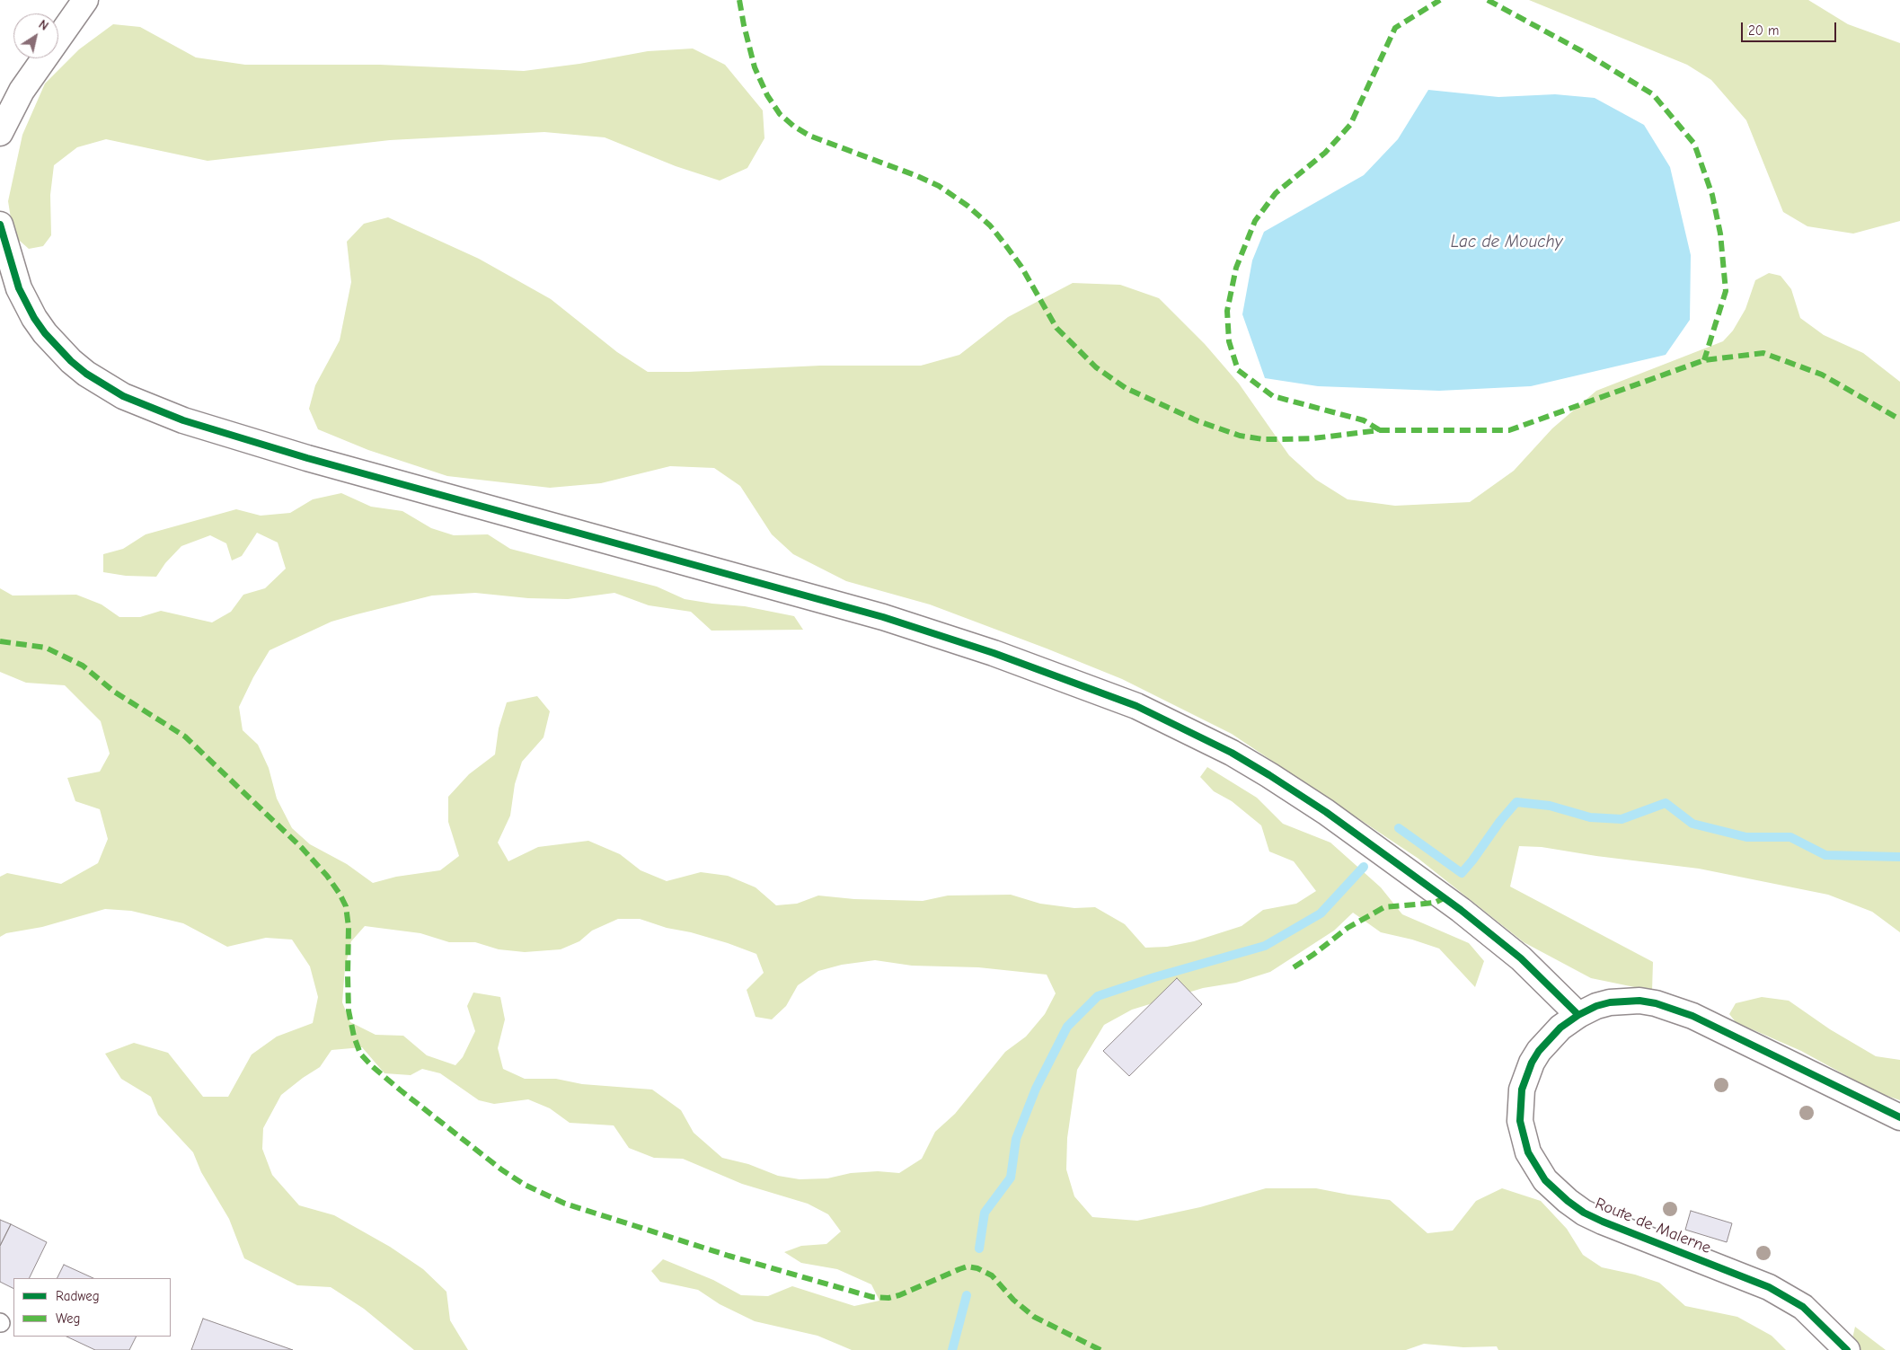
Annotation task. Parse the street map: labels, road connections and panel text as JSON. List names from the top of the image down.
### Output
{
  "streets": {
    "street": ["Route de Malerne"]
  },
  "water": ["Lac de Mouchy"],
  "legend": ["Radweg", "Weg"],
  "scale_bar": "20 m",
  "north": "top right"
}
